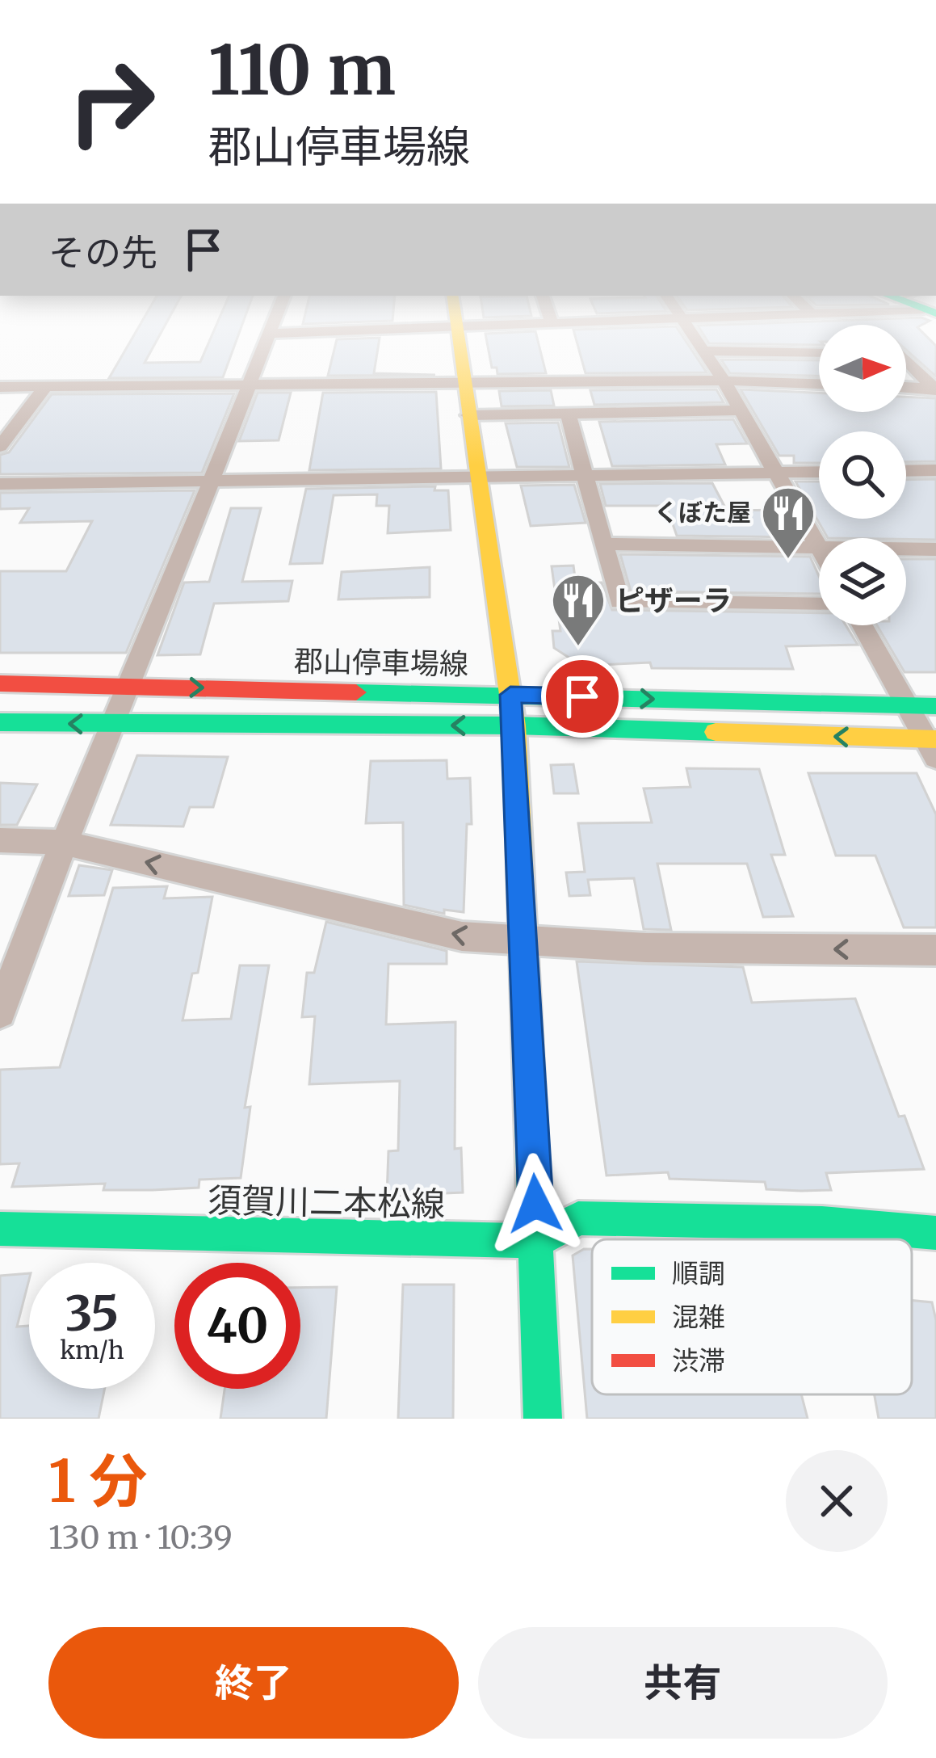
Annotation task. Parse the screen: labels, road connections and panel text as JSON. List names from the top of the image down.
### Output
{
  "streets": {
    "main road": ["郡山停車場線", "須賀川二本松線"]
  },
  "places": {
    "restaurant": ["くぼた屋", "ピザーラ"]
  },
  "legend": ["順調", "混雑", "渋滞"],
  "north": "right",
  "page": {
    "turn": ["110 m", "郡山停車場線"],
    "then": "その先",
    "speed": "35 km/h",
    "limit": "40",
    "heading": ["1 分", "130 m · 10:39"],
    "buttons": ["終了", "共有"]
  }
}
